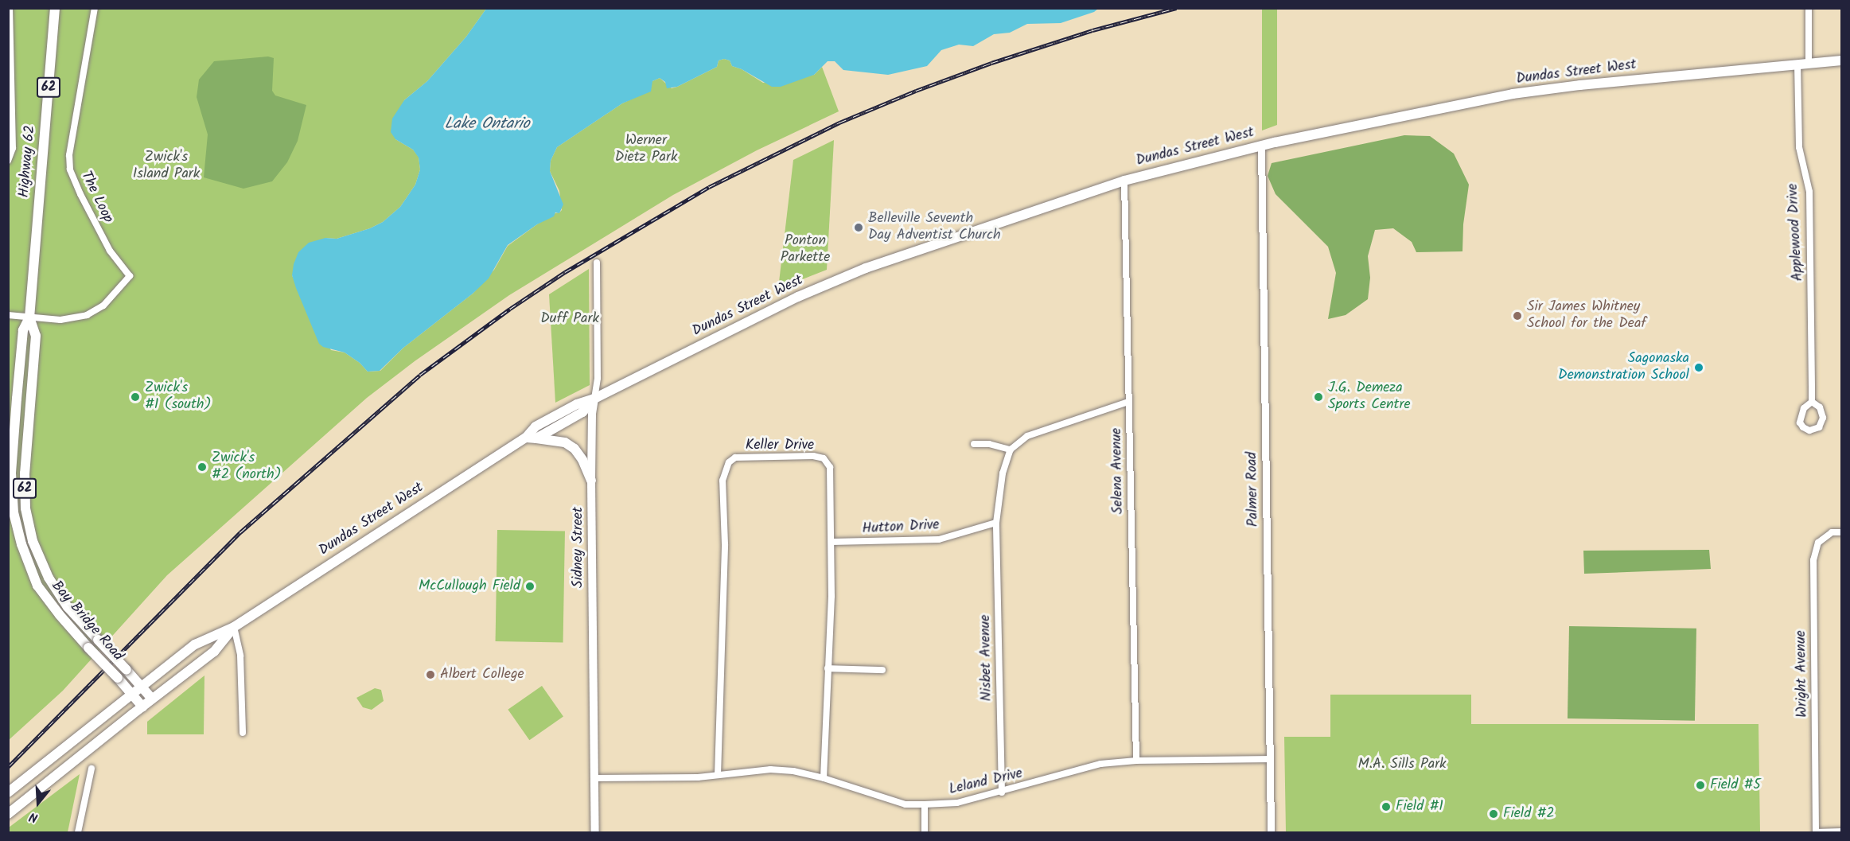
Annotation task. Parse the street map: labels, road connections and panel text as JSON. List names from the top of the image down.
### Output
{
  "streets": {
    "main road": [
      "Dundas Street West",
      "62",
      "Highway 62",
      "Sidney Street",
      "Bay Bridge Road"
    ],
    "street": [
      "The Loop",
      "Applewood Drive",
      "Keller Drive",
      "Selena Avenue",
      "Palmer Road",
      "Hutton Drive",
      "Nisbet Avenue",
      "Wright Avenue",
      "Leland Drive"
    ]
  },
  "crossings": [
    ["Dundas Street West", "Applewood Drive"],
    ["Dundas Street West", "Selena Avenue"],
    ["Dundas Street West", "Palmer Road"],
    ["Dundas Street West", "Sidney Street"],
    ["Dundas Street West", "Bay Bridge Road"],
    ["Highway 62", "The Loop"],
    ["Highway 62", "Bay Bridge Road"],
    ["The Loop", "Bay Bridge Road"],
    ["Keller Drive", "Hutton Drive"],
    ["Keller Drive", "Leland Drive"],
    ["Selena Avenue", "Leland Drive"],
    ["Palmer Road", "Leland Drive"],
    ["Hutton Drive", "Nisbet Avenue"],
    ["Sidney Street", "Leland Drive"],
    ["Nisbet Avenue", "Leland Drive"]
  ],
  "water": ["Lake Ontario"],
  "parks": [
    "Werner Dietz Park",
    "Zwick's Island Park",
    "Ponton Parkette",
    "Duff Park",
    "M.A. Sills Park"
  ],
  "places": [
    "Belleville Seventh Day Adventist Church",
    "Sir James Whitney School for the Deaf",
    "Sagonaska Demonstration School",
    "Zwick's #1 (south)",
    "J.G. Demeza Sports Centre",
    "Zwick's #2 (north)",
    "McCullough Field",
    "Albert College",
    "Field #5",
    "Field #1",
    "Field #2"
  ],
  "north": "bottom"
}
